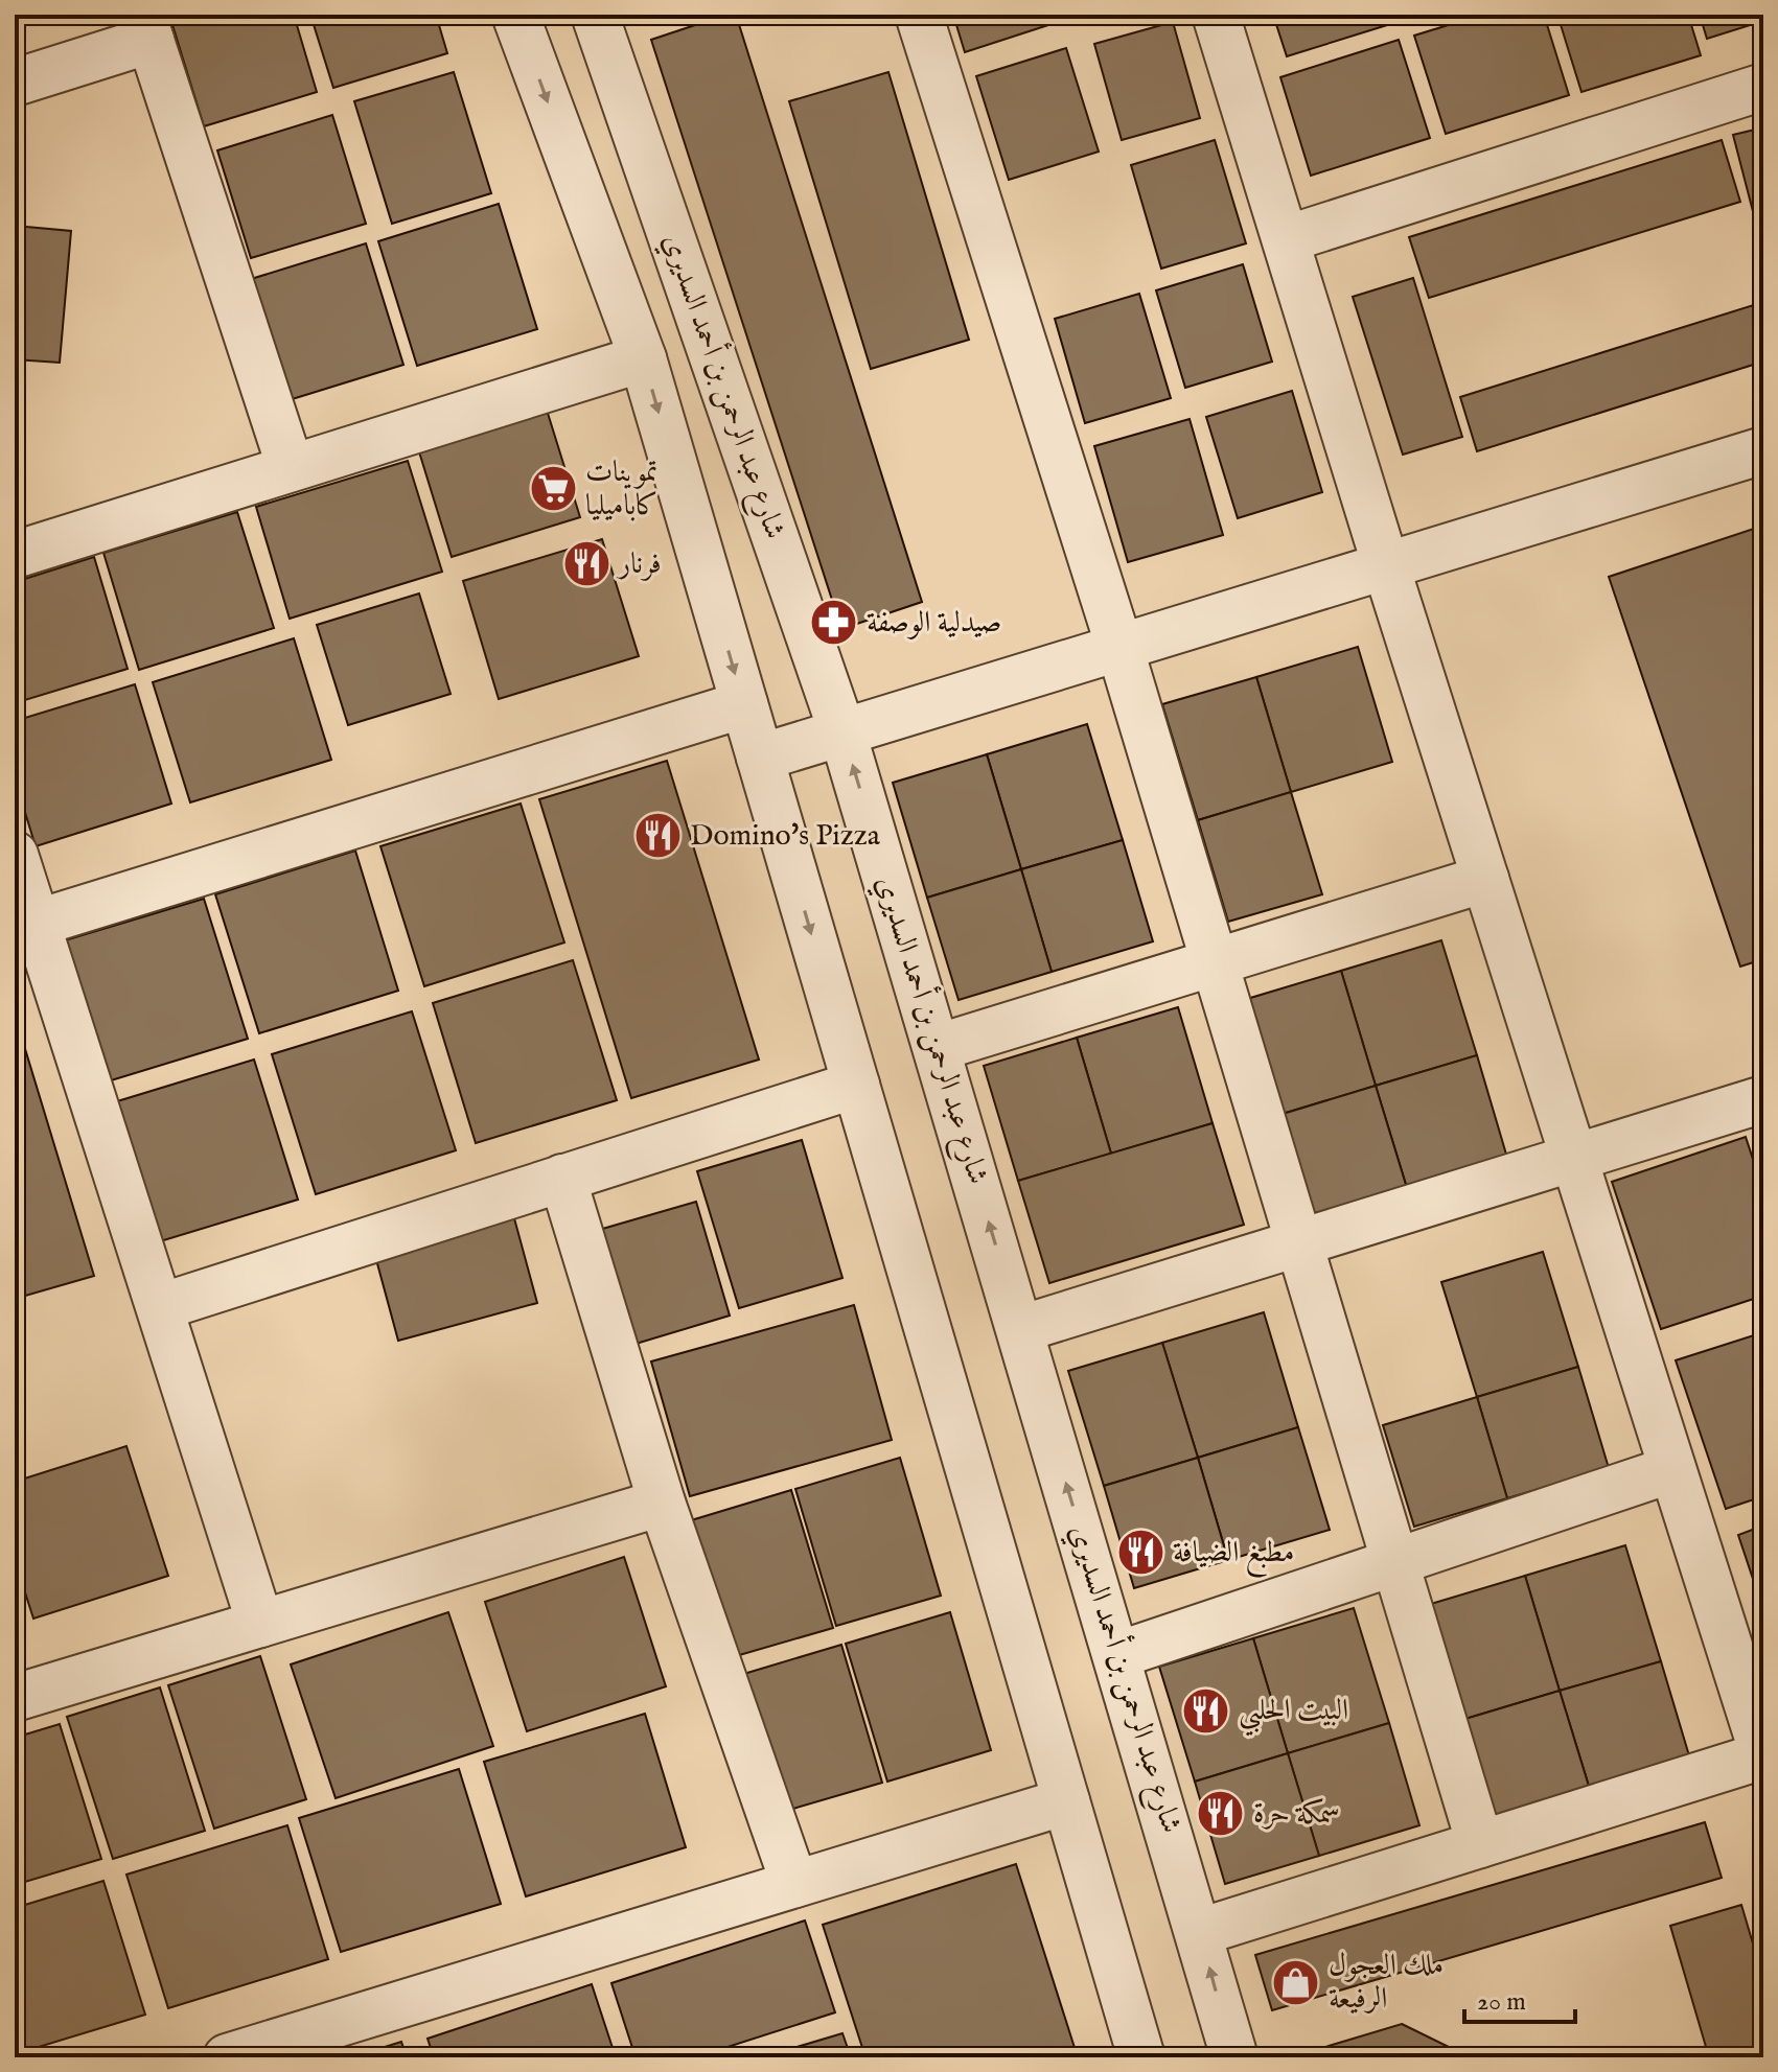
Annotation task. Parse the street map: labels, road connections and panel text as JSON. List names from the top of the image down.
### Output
{
  "streets": {
    "street": ["شارع عبد الرحمن بن أحمد السديري"]
  },
  "places": {
    "supermarket": ["تموينات كاباميليا"],
    "restaurant": [
      "فرنار",
      "Domino's Pizza",
      "مطبغ الضيافة",
      "البيت الحلبي",
      "سمكة حرة"
    ],
    "pharmacy": ["صيدلية الوصفة"],
    "shop": ["ملك العجول الرفيعة"]
  },
  "scale_bar": "20 m"
}
